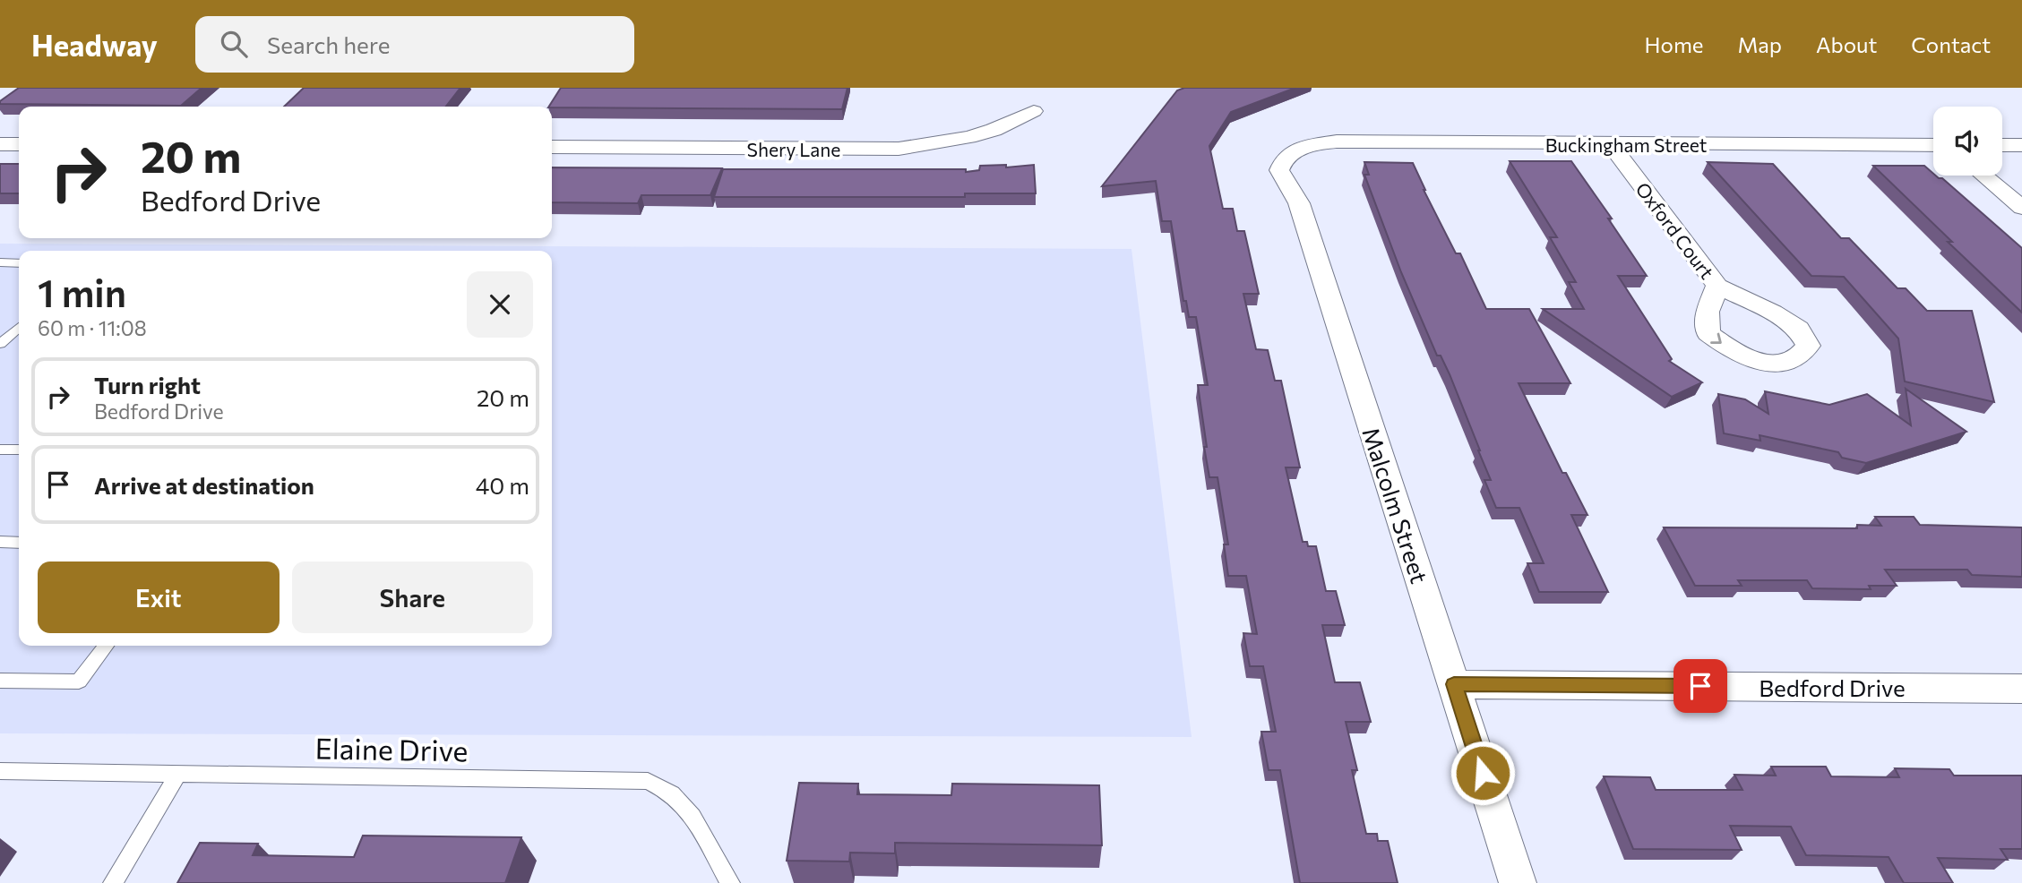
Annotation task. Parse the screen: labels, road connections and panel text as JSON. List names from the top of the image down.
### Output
{
  "streets": {
    "street": [
      "Buckingham Street",
      "Shery Lane",
      "Oxford Court",
      "Malcolm Street",
      "Bedford Drive"
    ],
    "lane": ["Elaine Drive"]
  },
  "crossings": [
    ["Buckingham Street", "Oxford Court"],
    ["Buckingham Street", "Malcolm Street"],
    ["Malcolm Street", "Bedford Drive"]
  ],
  "page": {
    "header": "Headway",
    "search": "Search here",
    "nav": [
      "Home",
      "Map",
      "About",
      "Contact"
    ],
    "turn": ["20 m", "Bedford Drive"],
    "heading": ["1 min", "60 m · 11:08"],
    "list": [
      {
        "name": "Turn right",
        "note": "Bedford Drive",
        "value": "20 m"
      },
      {
        "name": "Arrive at destination",
        "value": "40 m"
      }
    ],
    "buttons": ["Exit", "Share"]
  }
}
